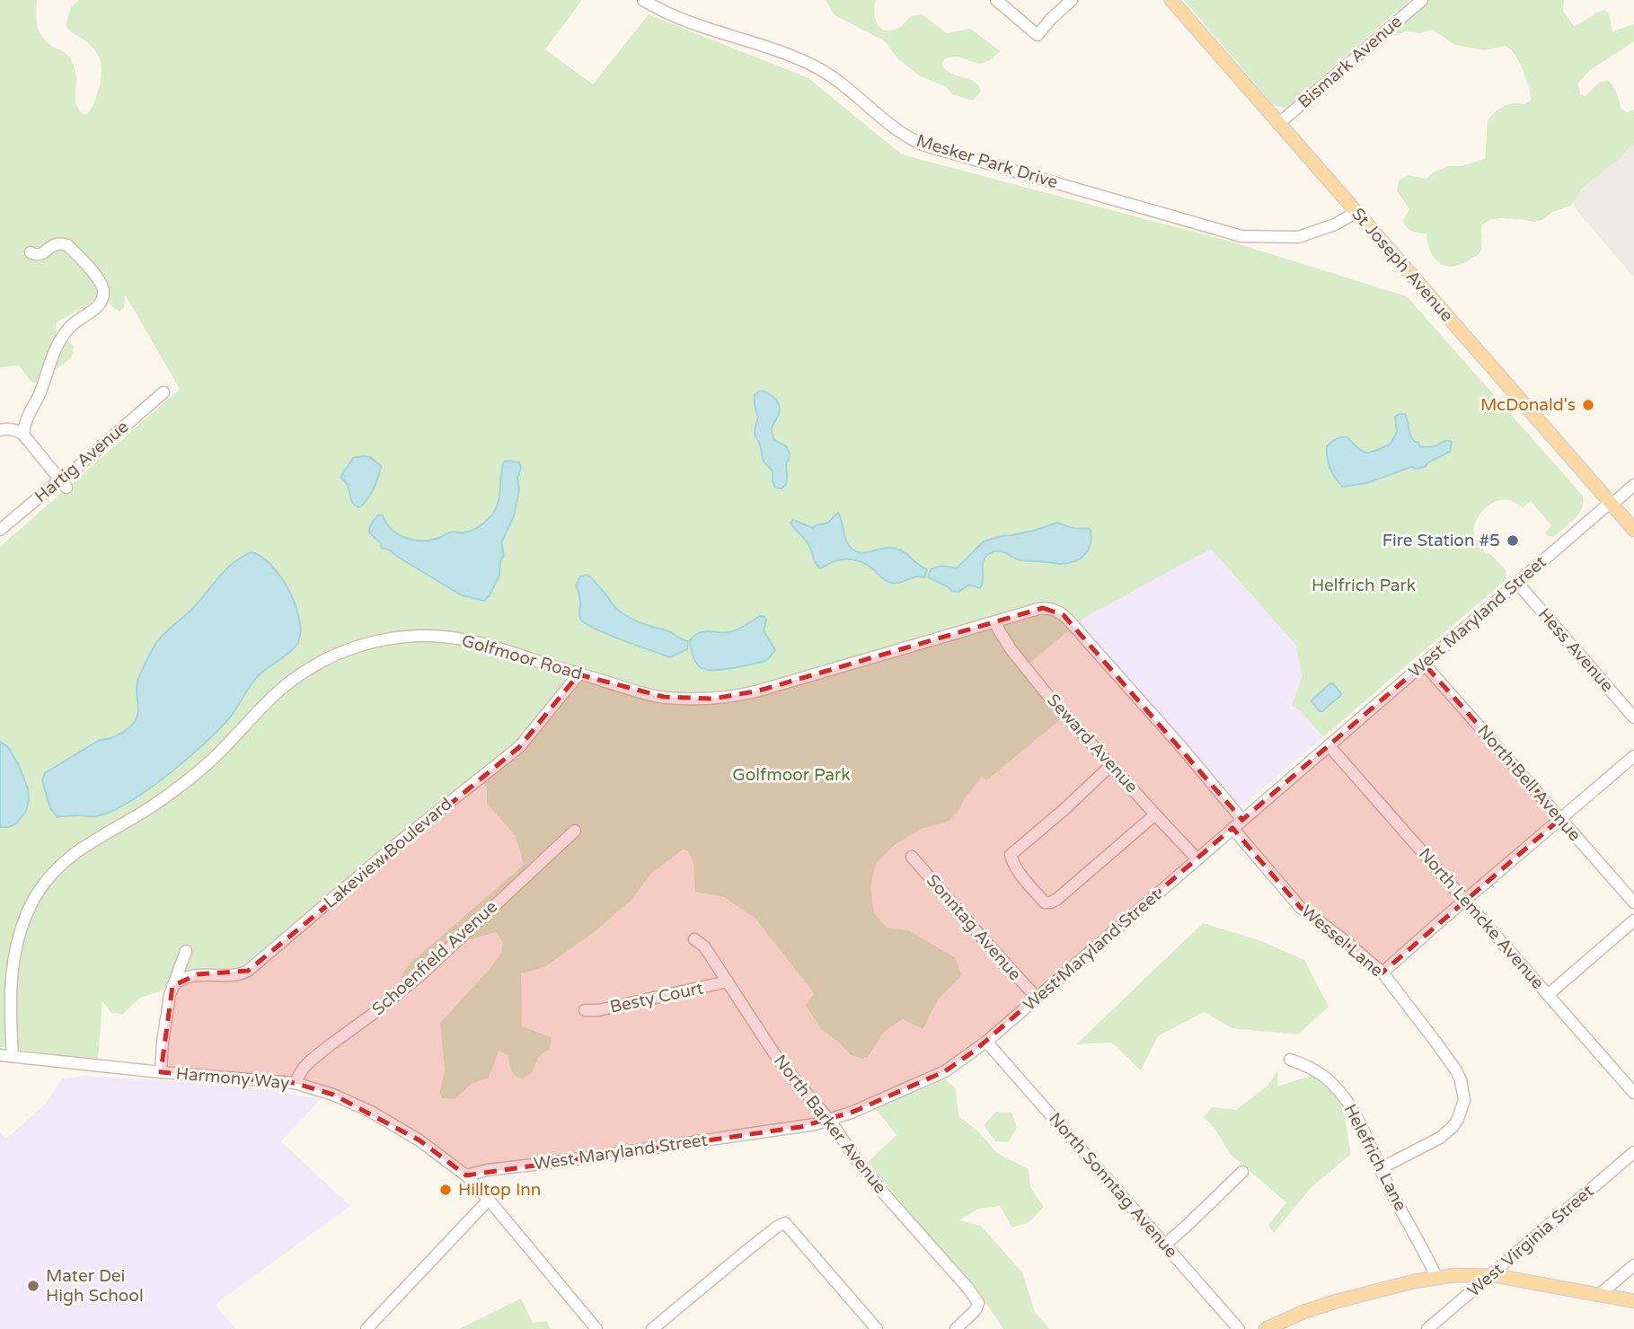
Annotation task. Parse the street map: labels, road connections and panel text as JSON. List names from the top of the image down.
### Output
{
  "streets": {
    "main road": ["St Joseph Avenue"],
    "street": [
      "Bismark Avenue",
      "Mesker Park Drive",
      "Hartig Avenue",
      "West Maryland Street",
      "Hess Avenue",
      "Golfmoor Road",
      "Seward Avenue",
      "North Bell Avenue",
      "Lakeview Boulevard",
      "North Lemcke Avenue",
      "Sonntag Avenue",
      "Wessel Lane",
      "Schoenfield Avenue",
      "Besty Court",
      "Harmony Way",
      "North Barker Avenue",
      "Helefrich Lane",
      "North Sonntag Avenue",
      "West Virginia Street"
    ]
  },
  "crossings": [
    ["Bismark Avenue", "St Joseph Avenue"],
    ["Mesker Park Drive", "St Joseph Avenue"],
    ["St Joseph Avenue", "West Maryland Street"],
    ["West Maryland Street", "Hess Avenue"],
    ["West Maryland Street", "Golfmoor Road"],
    ["West Maryland Street", "Seward Avenue"],
    ["West Maryland Street", "North Bell Avenue"],
    ["West Maryland Street", "North Lemcke Avenue"],
    ["West Maryland Street", "Sonntag Avenue"],
    ["West Maryland Street", "Wessel Lane"],
    ["West Maryland Street", "Harmony Way"],
    ["West Maryland Street", "North Barker Avenue"],
    ["West Maryland Street", "North Sonntag Avenue"],
    ["Golfmoor Road", "Seward Avenue"],
    ["Golfmoor Road", "Lakeview Boulevard"],
    ["Golfmoor Road", "Harmony Way"],
    ["Wessel Lane", "Helefrich Lane"],
    ["Schoenfield Avenue", "Harmony Way"],
    ["Besty Court", "North Barker Avenue"]
  ],
  "parks": ["Helfrich Park", "Golfmoor Park"],
  "places": [
    "McDonald's",
    "Fire Station #5",
    "Hilltop Inn",
    "Mater Dei High School"
  ]
}
